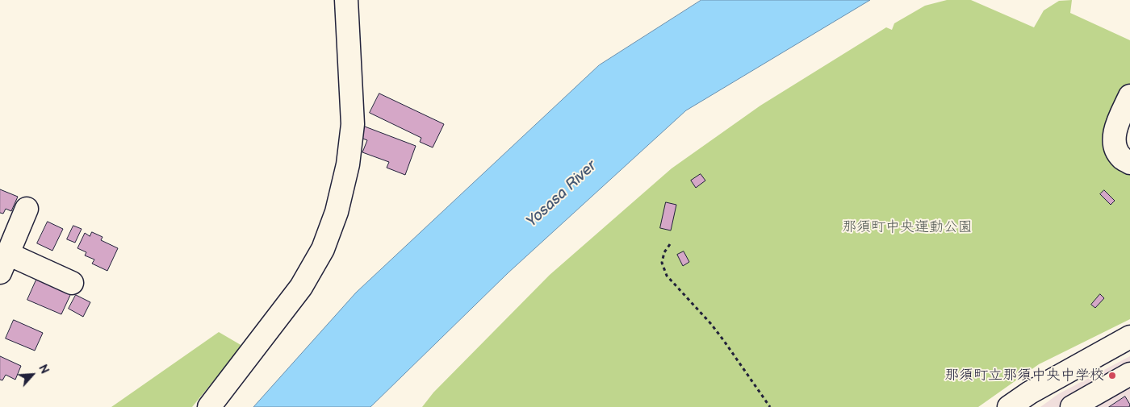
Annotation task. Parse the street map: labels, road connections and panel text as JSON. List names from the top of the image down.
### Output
{
  "water": ["Yosasa River"],
  "parks": ["那須町中央運動公園"],
  "places": ["那須町立那須中央中学校"],
  "north": "top right"
}
